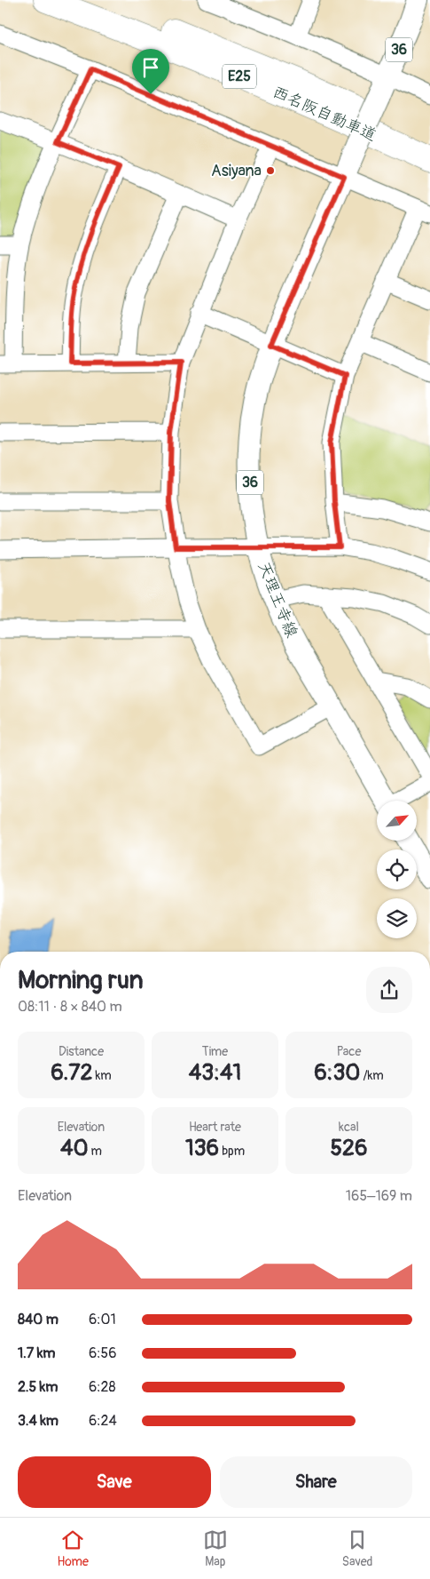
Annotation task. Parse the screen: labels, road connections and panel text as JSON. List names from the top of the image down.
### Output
{
  "streets": {
    "highway": ["E25", "西名阪自動車道"],
    "main road": ["36", "天理王寺線"]
  },
  "places": ["Asiyana"],
  "north": "top right",
  "page": {
    "heading": ["Morning run", "08:11 · 8 × 840 m"],
    "stats": [
      ["Distance", "6.72 km"],
      ["Time", "43:41"],
      ["Pace", "6:30 /km"],
      ["Elevation", "40 m"],
      ["Heart rate", "136 bpm"],
      ["kcal", "526"]
    ],
    "chart": ["Elevation", "165–169 m"],
    "list": [
      {
        "name": "840 m",
        "note": "6:01"
      },
      {
        "name": "1.7 km",
        "note": "6:56"
      },
      {
        "name": "2.5 km",
        "note": "6:28"
      },
      {
        "name": "3.4 km",
        "note": "6:24"
      }
    ],
    "buttons": ["Save", "Share"],
    "tabs": ["Home", "Map", "Saved"]
  }
}
